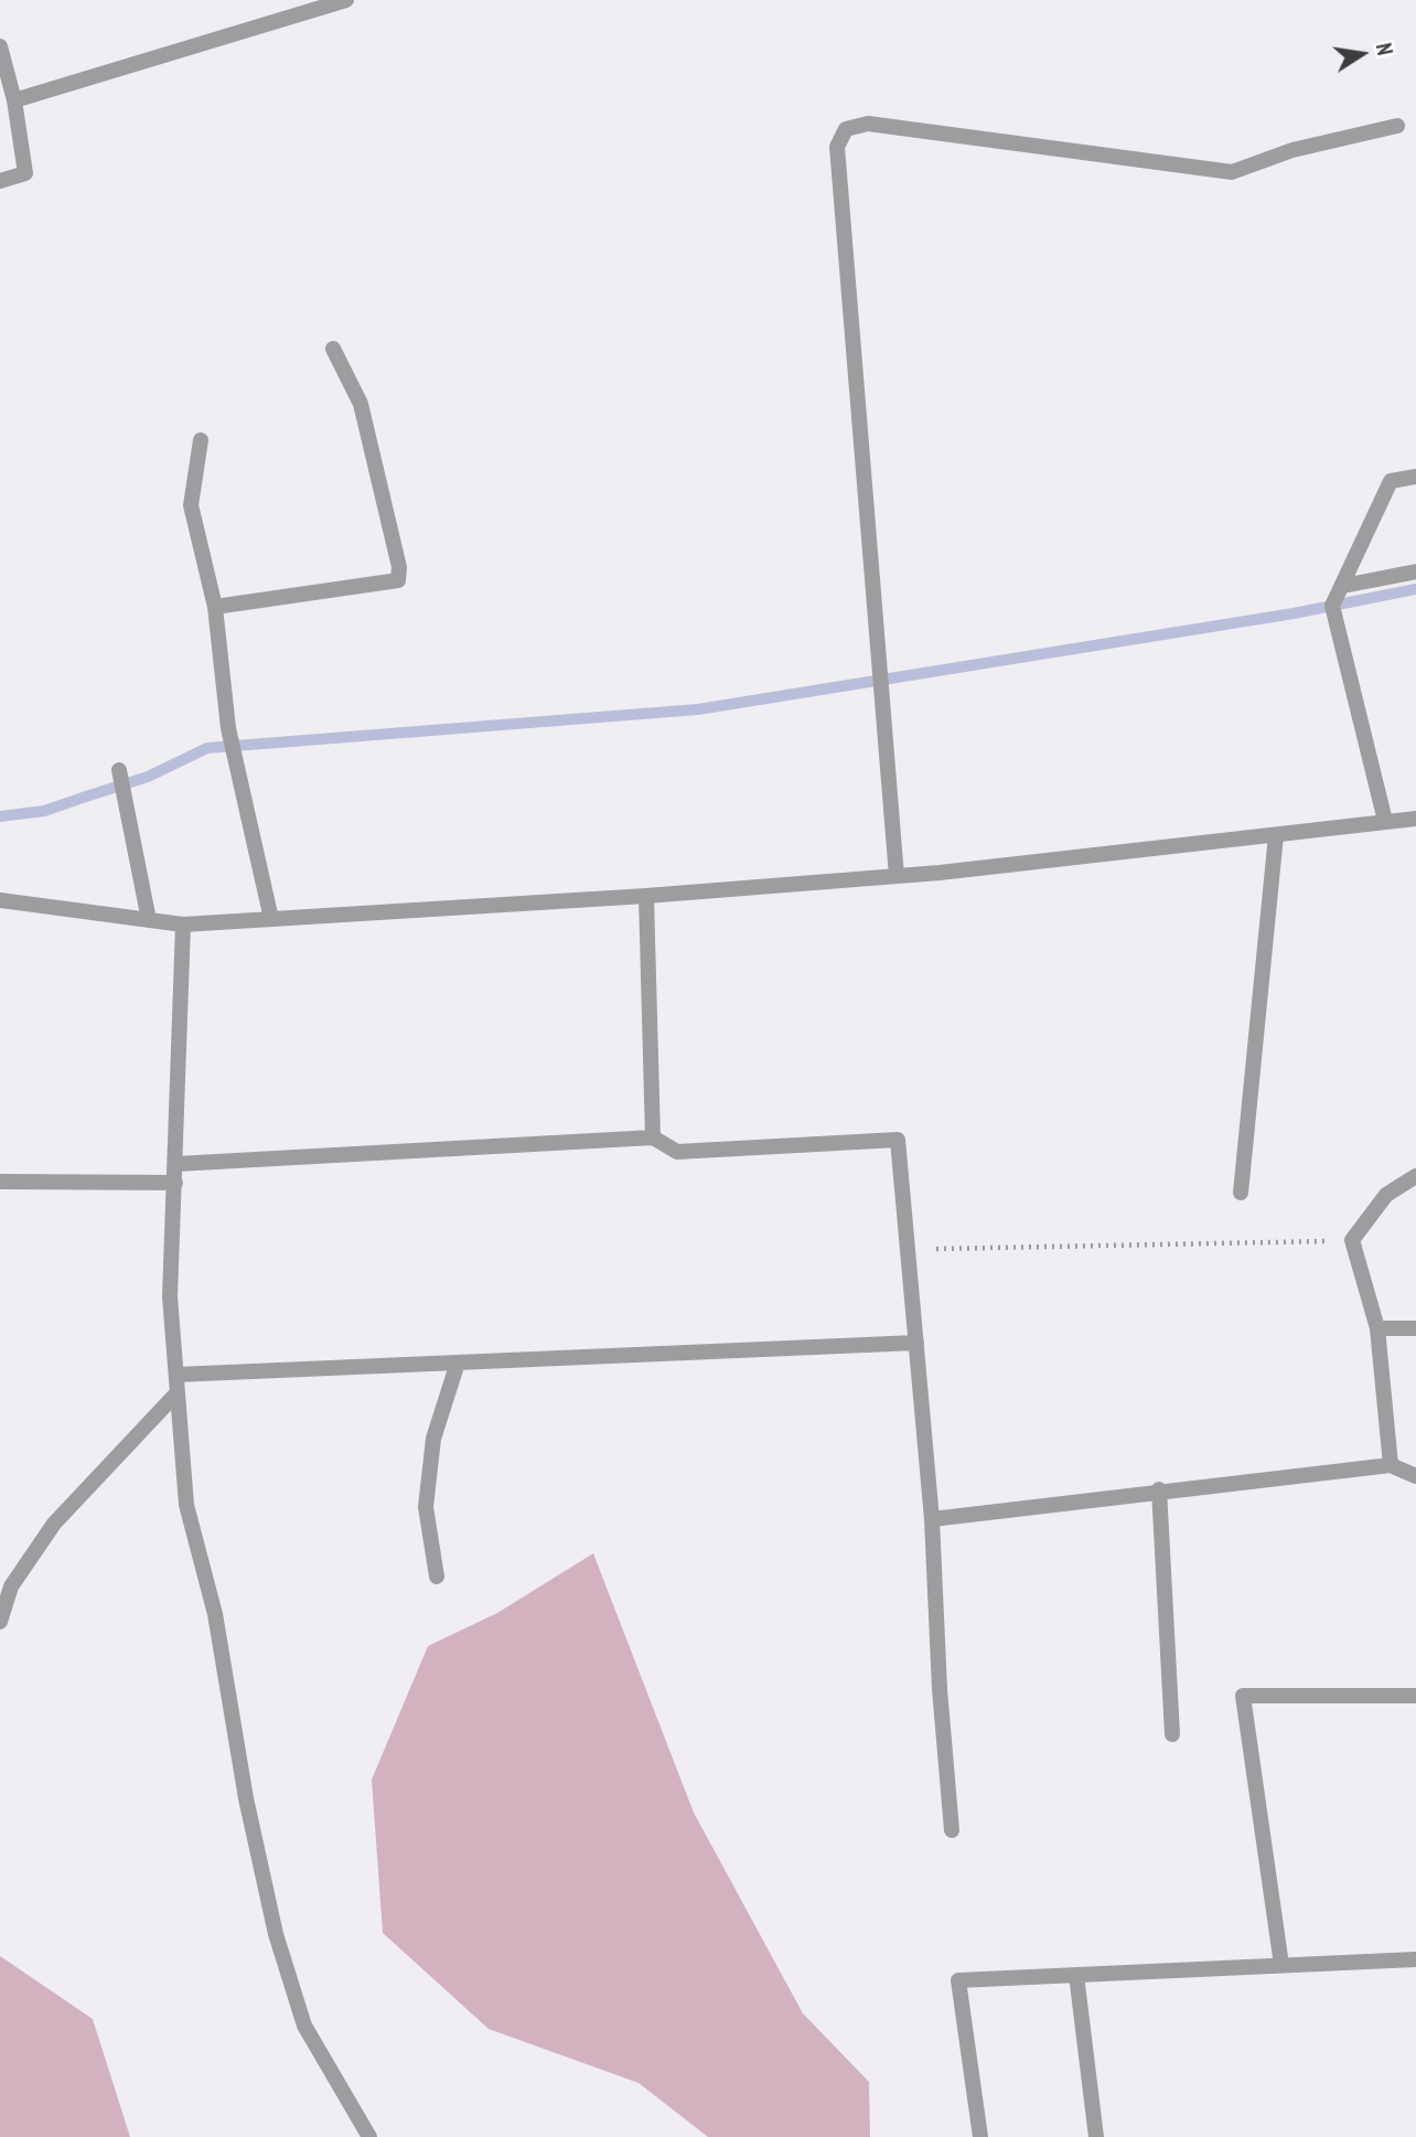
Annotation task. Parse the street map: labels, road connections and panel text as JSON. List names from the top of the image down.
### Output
{
  "north": "right"
}
